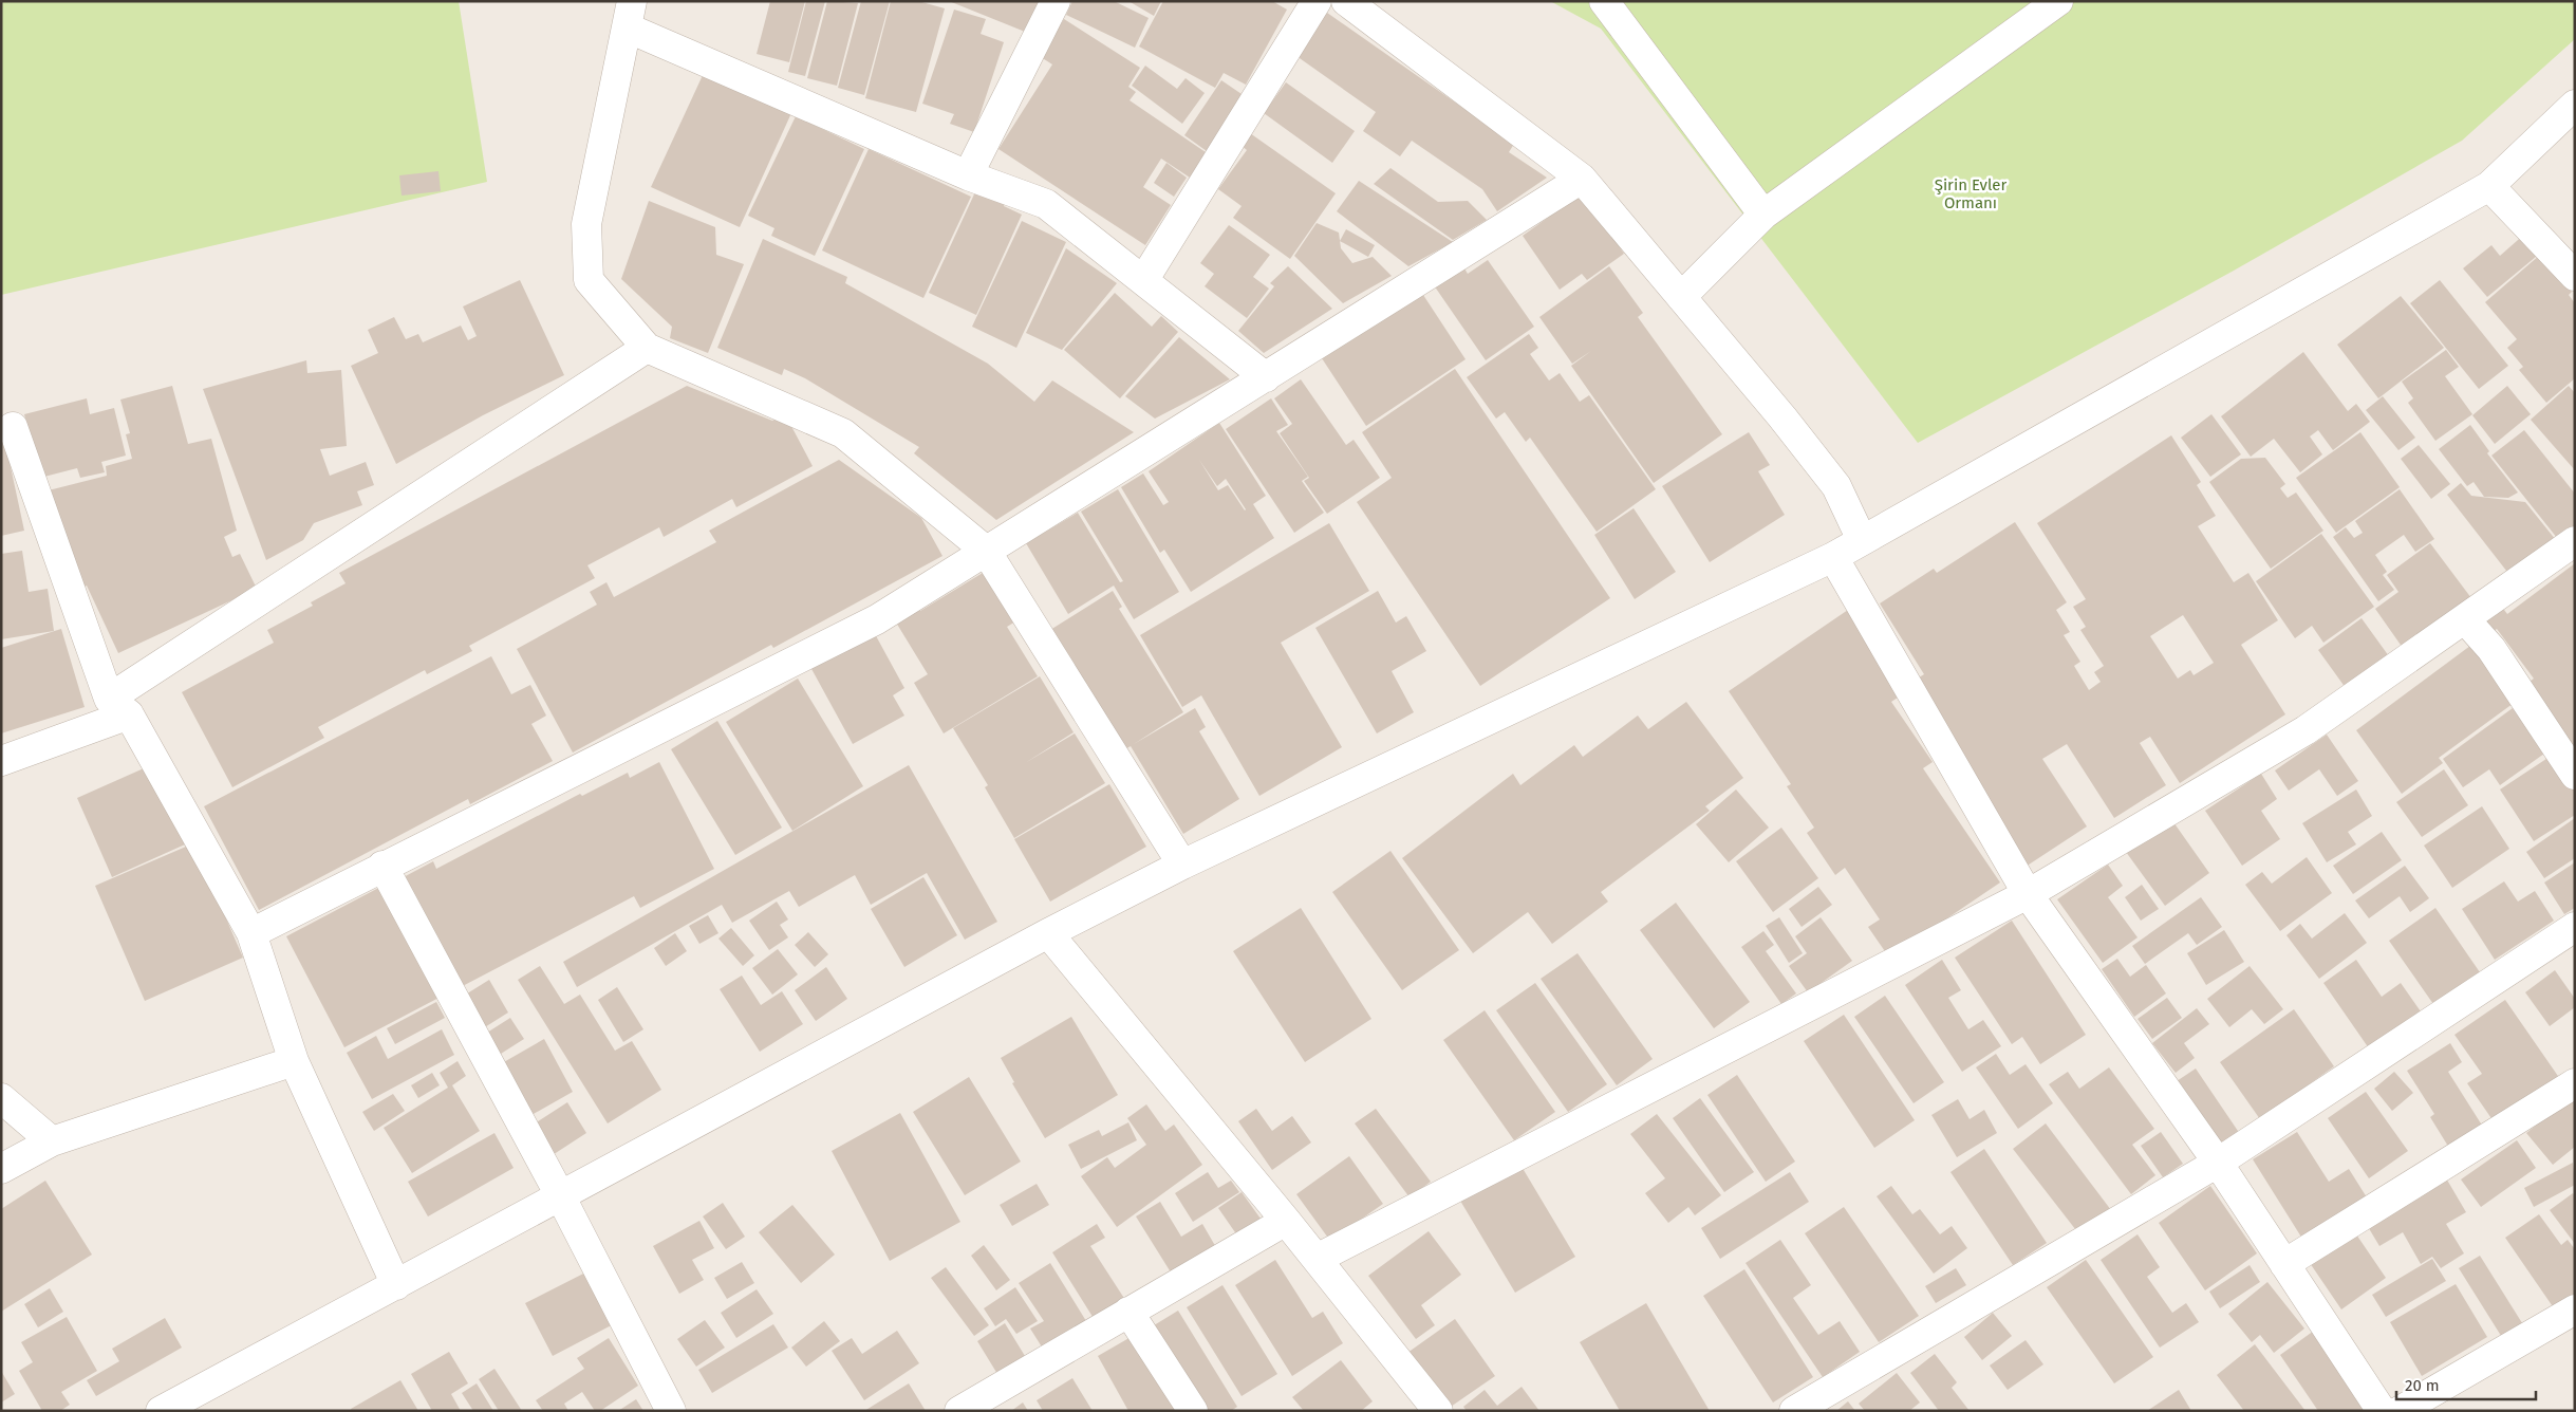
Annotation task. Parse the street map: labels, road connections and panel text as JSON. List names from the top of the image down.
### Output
{
  "parks": ["Şirin Evler Ormanı"],
  "scale_bar": "20 m"
}
